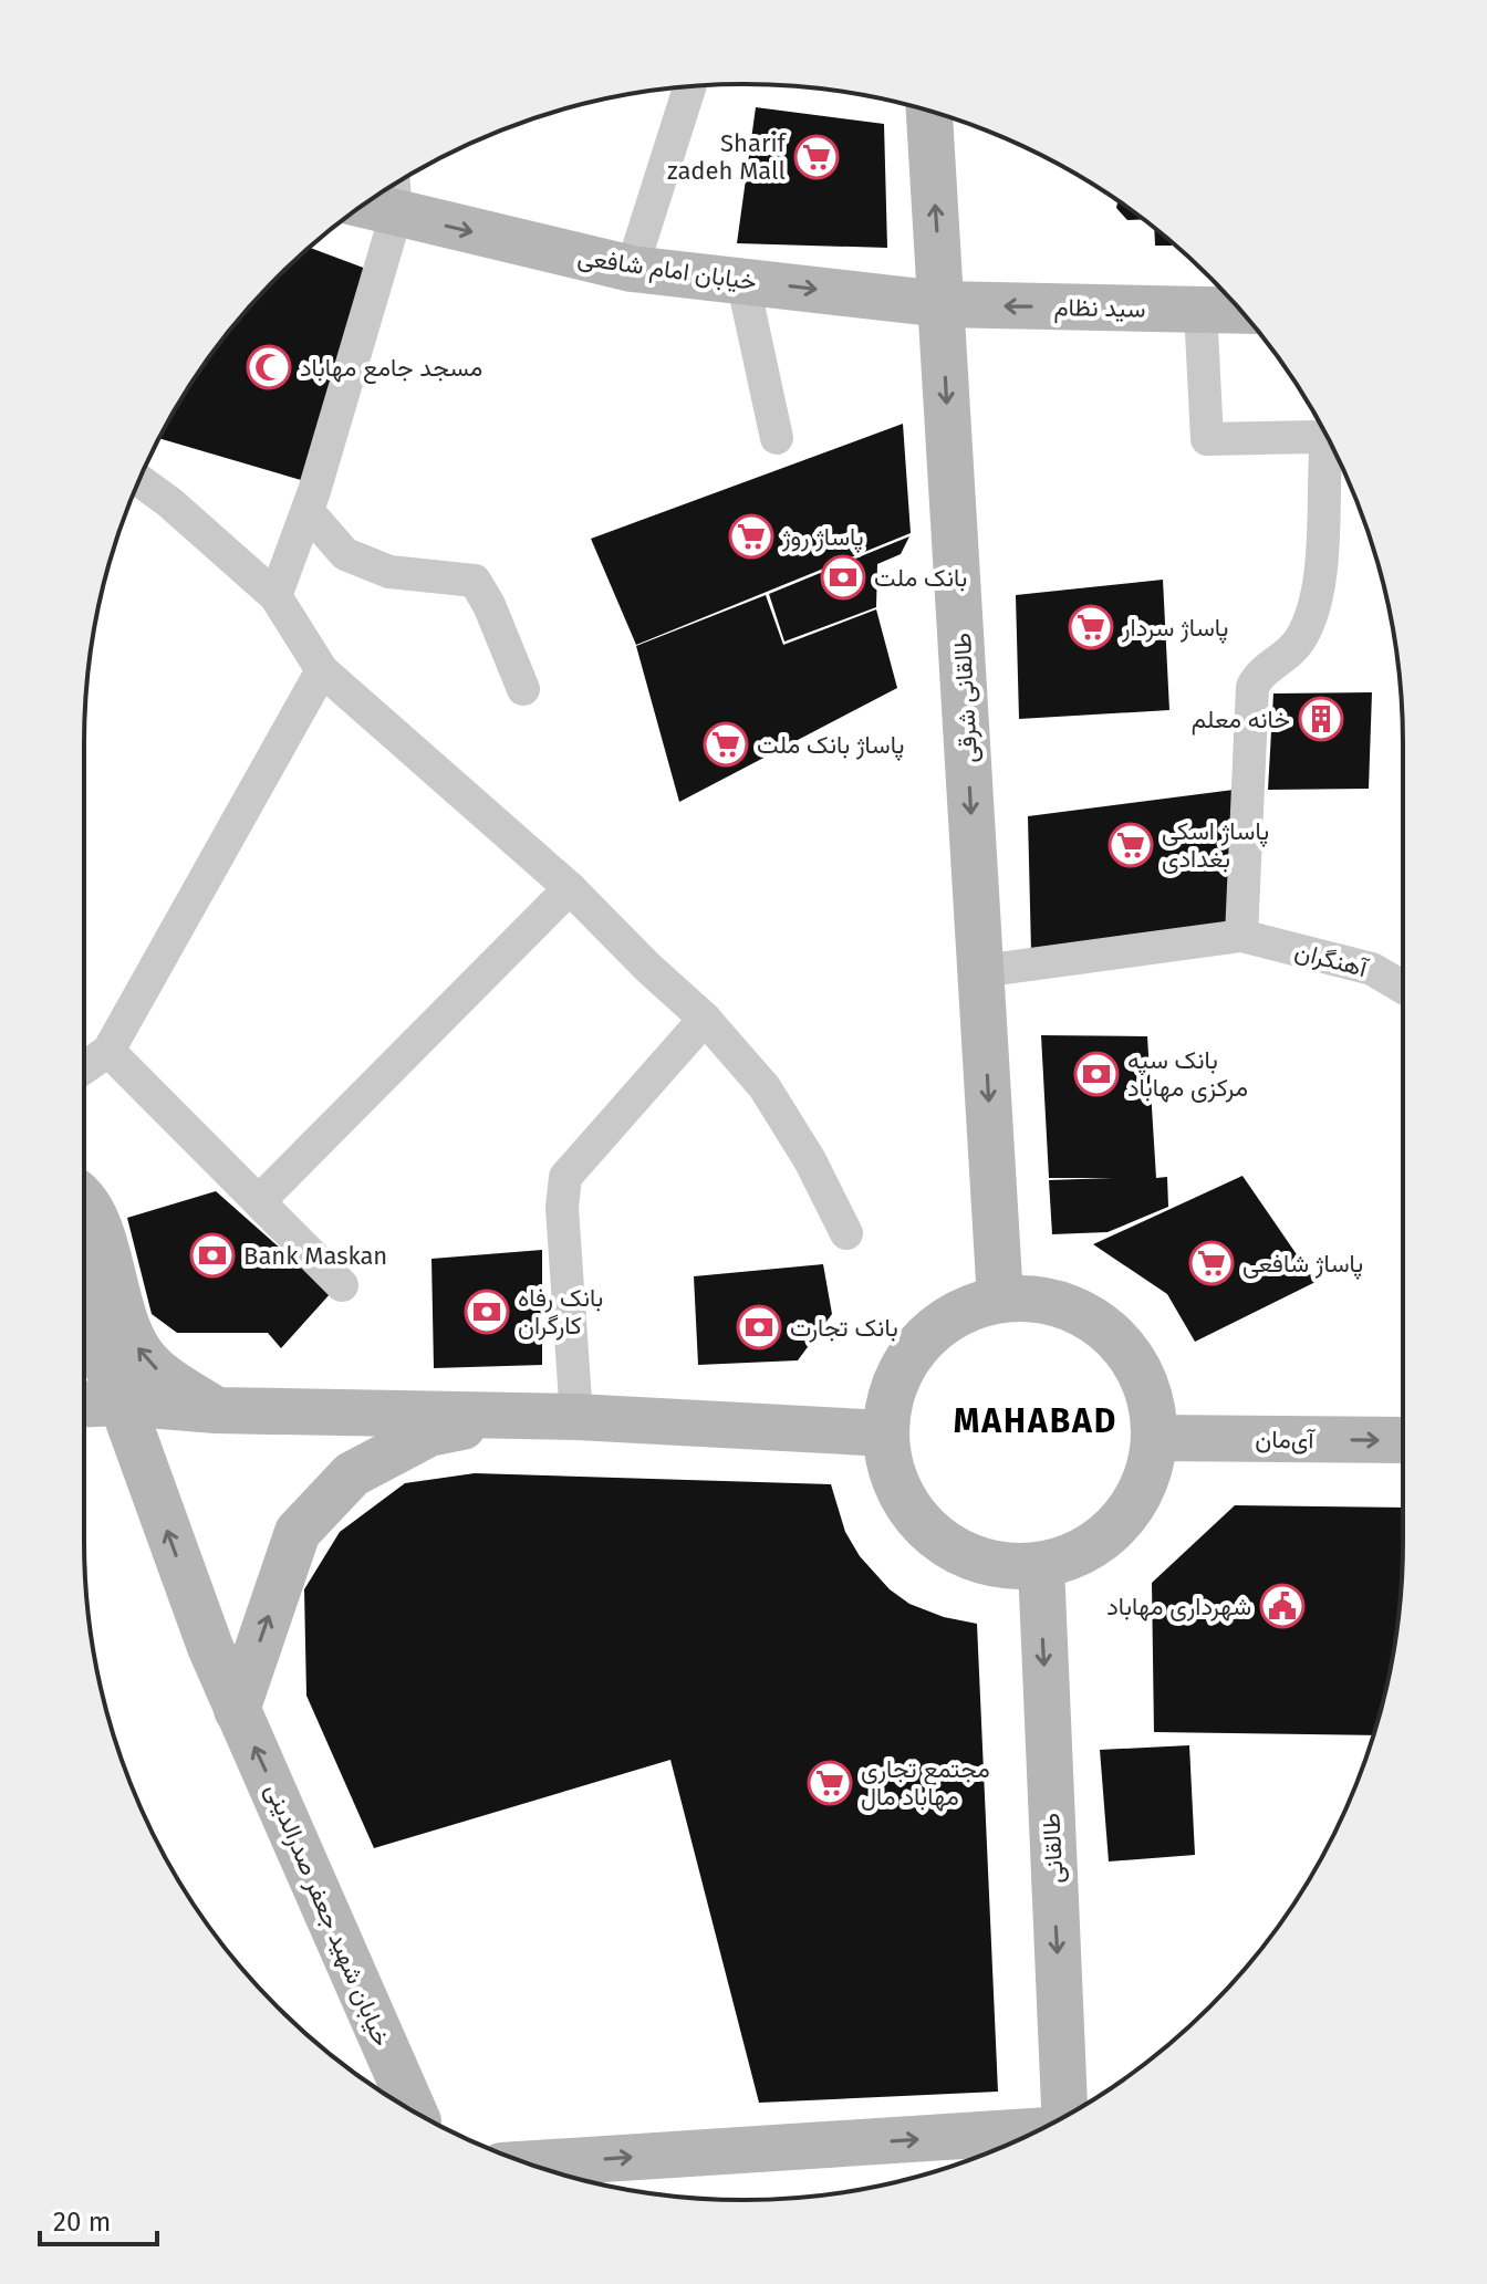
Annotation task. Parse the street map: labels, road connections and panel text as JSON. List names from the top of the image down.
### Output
{
  "streets": {
    "street": [
      "خیابان امام شافعی",
      "سید نظام",
      "طالقانی شرقی",
      "آهنگران",
      "آی‌مان",
      "طالقانی",
      "خیابان شهید جعفر صدرالدینی"
    ]
  },
  "crossings": [
    ["خیابان امام شافعی", "سید نظام"],
    ["خیابان امام شافعی", "طالقانی شرقی"],
    ["سید نظام", "طالقانی شرقی"],
    ["طالقانی شرقی", "آی‌مان"],
    ["طالقانی شرقی", "طالقانی"],
    ["آی‌مان", "طالقانی"]
  ],
  "one_way": [
    "خیابان امام شافعی",
    "سید نظام",
    "آی‌مان",
    "طالقانی",
    "خیابان شهید جعفر صدرالدینی"
  ],
  "districts": ["MAHABAD"],
  "places": {
    "supermarket": [
      "Sharif zadeh Mall",
      "پاساژ روژ",
      "پاساژ سردار",
      "پاساژ بانک ملت",
      "پاساژ اسکی بغدادی",
      "پاساژ شافعی",
      "مجتمع تجاری مهاباد مال"
    ],
    "mosque": ["مسجد جامع مهاباد"],
    "bank": [
      "بانک ملت",
      "بانک سپه مرکزی مهاباد",
      "Bank Maskan",
      "بانک رفاه کارگران",
      "بانک تجارت"
    ],
    "building": ["خانه معلم"],
    "public building": ["شهرداری مهاباد"]
  },
  "scale_bar": "20 m"
}
